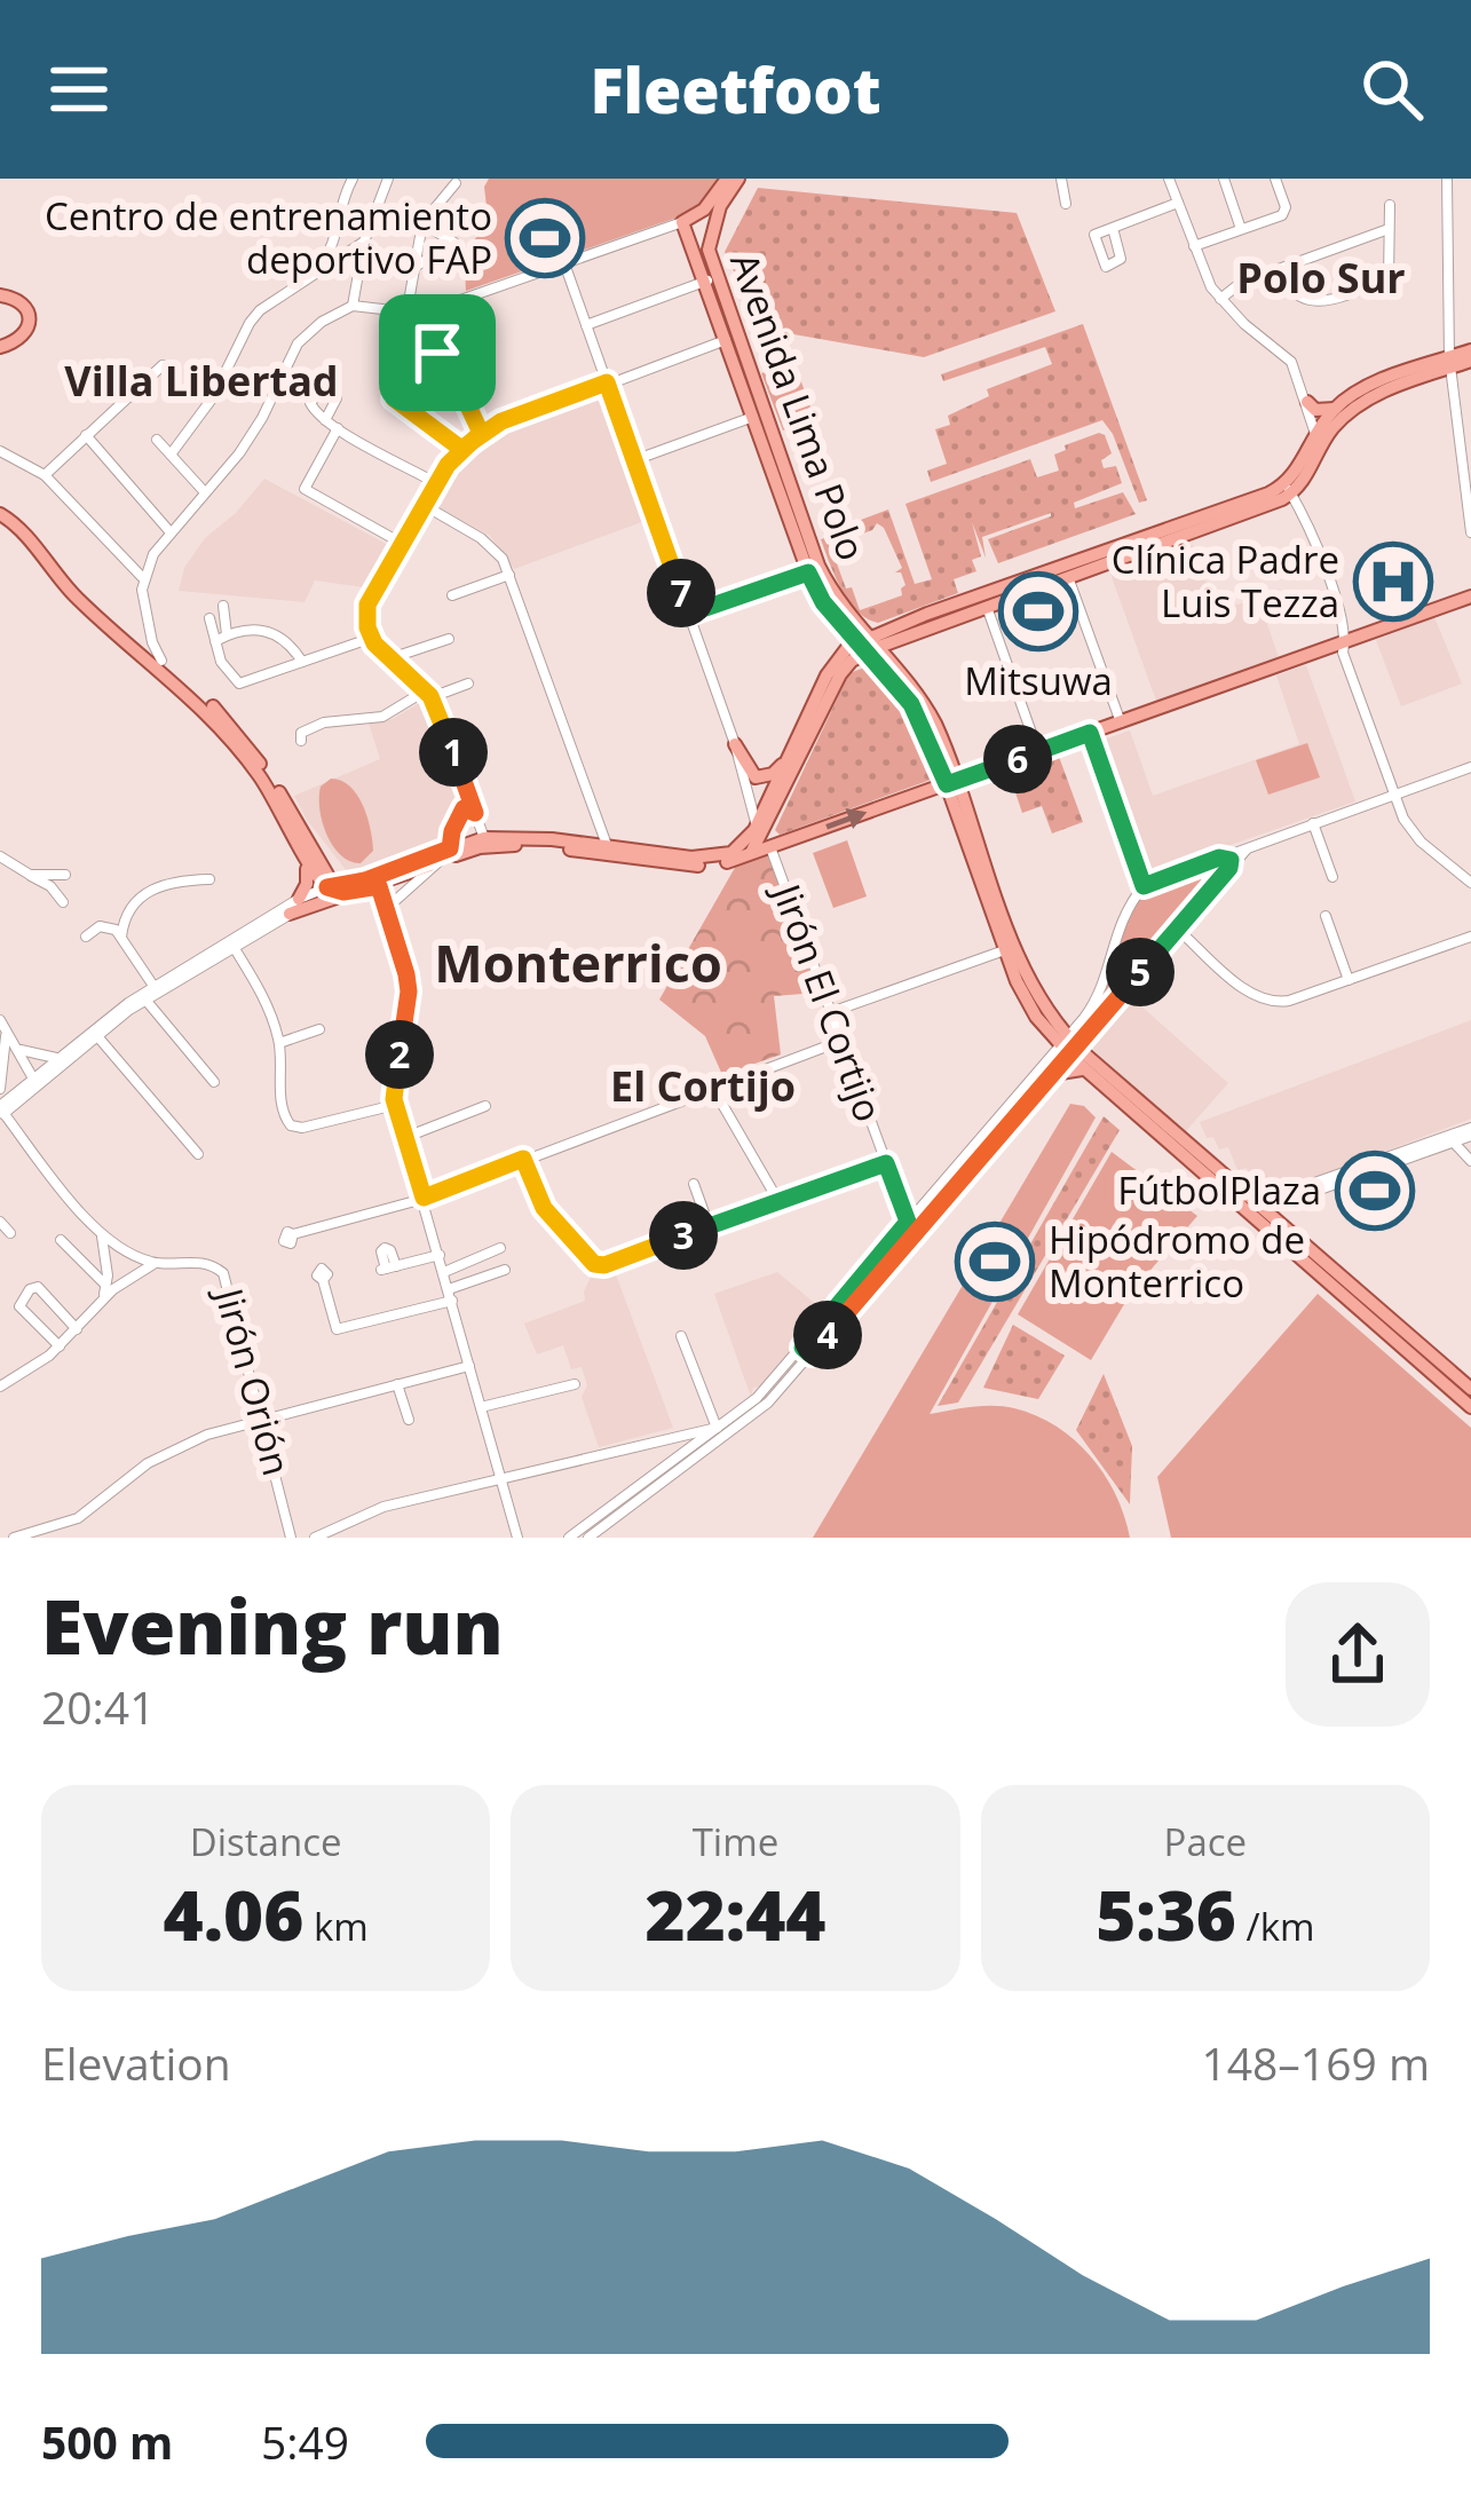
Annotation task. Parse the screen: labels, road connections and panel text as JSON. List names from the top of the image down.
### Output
{
  "streets": {
    "main road": ["Avenida Lima Polo"],
    "street": ["Jirón El Cortijo", "Jirón Orión"]
  },
  "districts": [
    "Polo Sur",
    "Villa Libertad",
    "Monterrico",
    "El Cortijo"
  ],
  "places": {
    "sports": [
      "Centro de entrenamiento deportivo FAP",
      "Mitsuwa",
      "FútbolPlaza",
      "Hipódromo de Monterrico"
    ],
    "hospital": ["Clínica Padre Luis Tezza"]
  },
  "page": {
    "header": "Fleetfoot",
    "pins": [
      "7",
      "1",
      "6",
      "5",
      "2",
      "3",
      "4"
    ],
    "heading": ["Evening run", "20:41"],
    "stats": [
      ["Distance", "4.06 km"],
      ["Time", "22:44"],
      ["Pace", "5:36 /km"]
    ],
    "chart": ["Elevation", "148–169 m"],
    "list": [
      {
        "name": "500 m",
        "note": "5:49"
      }
    ]
  }
}
